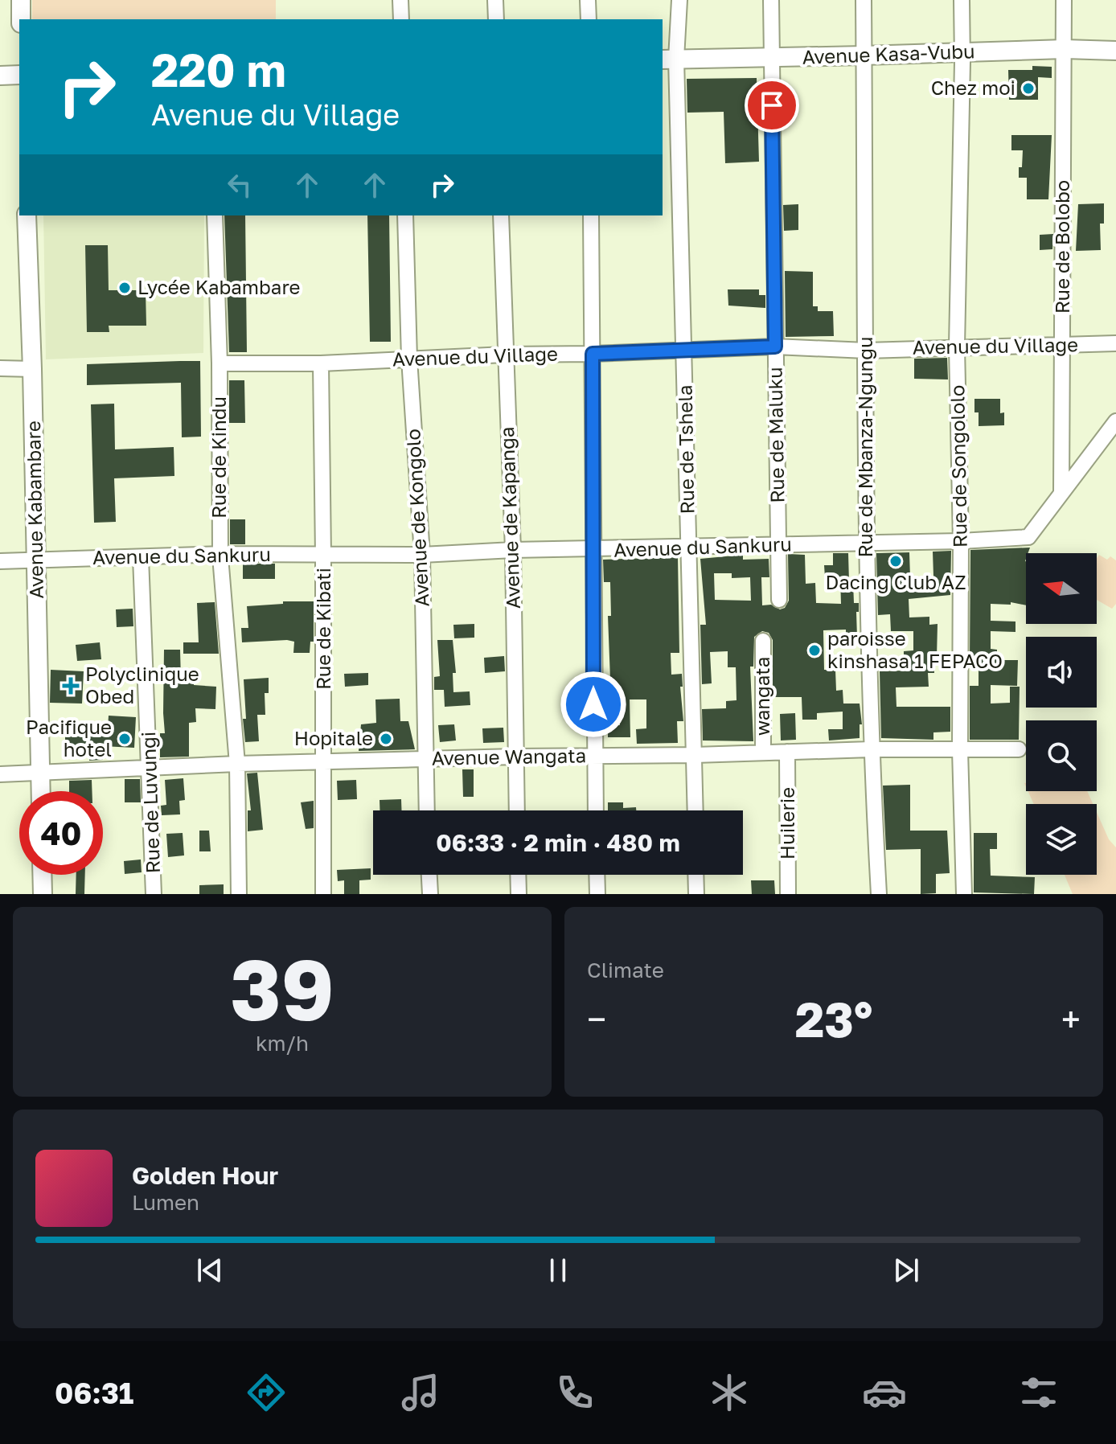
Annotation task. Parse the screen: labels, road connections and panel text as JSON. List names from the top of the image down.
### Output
{
  "streets": {
    "main road": ["Avenue Kasa-Vubu", "Avenue Kabambare"],
    "street": [
      "Rue de Bolobo",
      "Avenue du Village",
      "Rue de Maluku",
      "Rue de Mbanza-Ngungu",
      "Rue de Tshela",
      "Rue de Kindu",
      "Rue de Songololo",
      "Avenue de Kongolo",
      "Avenue de Kapanga",
      "Avenue du Sankuru",
      "Rue de Kibati",
      "wangata",
      "Avenue Wangata",
      "Rue de Luvungi",
      "Huilerie"
    ]
  },
  "crossings": [
    ["Avenue Kasa-Vubu", "Rue de Bolobo"],
    ["Avenue Kasa-Vubu", "Rue de Maluku"],
    ["Avenue Kasa-Vubu", "Rue de Mbanza-Ngungu"],
    ["Avenue Kasa-Vubu", "Rue de Tshela"],
    ["Avenue Kasa-Vubu", "Rue de Songololo"],
    ["Rue de Bolobo", "Avenue du Village"],
    ["Rue de Bolobo", "Avenue du Sankuru"],
    ["Avenue du Village", "Rue de Maluku"],
    ["Avenue du Village", "Rue de Mbanza-Ngungu"],
    ["Avenue du Village", "Rue de Tshela"],
    ["Avenue du Village", "Rue de Kindu"],
    ["Avenue du Village", "Rue de Songololo"],
    ["Avenue du Village", "Avenue de Kongolo"],
    ["Avenue du Village", "Avenue de Kapanga"],
    ["Avenue du Village", "Rue de Kibati"],
    ["Rue de Maluku", "Avenue du Sankuru"],
    ["Rue de Mbanza-Ngungu", "Avenue du Sankuru"],
    ["Rue de Mbanza-Ngungu", "Avenue Wangata"],
    ["Rue de Tshela", "Avenue du Sankuru"],
    ["Rue de Tshela", "Avenue Wangata"],
    ["Rue de Kindu", "Avenue du Sankuru"],
    ["Rue de Kindu", "Avenue Wangata"],
    ["Rue de Songololo", "Avenue du Sankuru"],
    ["Rue de Songololo", "Avenue Wangata"],
    ["Avenue Kabambare", "Avenue du Sankuru"],
    ["Avenue Kabambare", "Avenue Wangata"],
    ["Avenue de Kongolo", "Avenue du Sankuru"],
    ["Avenue de Kongolo", "Avenue Wangata"],
    ["Avenue de Kapanga", "Avenue du Sankuru"],
    ["Avenue de Kapanga", "Avenue Wangata"],
    ["Avenue du Sankuru", "Rue de Kibati"],
    ["Avenue du Sankuru", "Rue de Luvungi"],
    ["Rue de Kibati", "Avenue Wangata"],
    ["wangata", "Avenue Wangata"],
    ["Avenue Wangata", "Rue de Luvungi"],
    ["Avenue Wangata", "Huilerie"]
  ],
  "places": {
    "other": [
      "Chez moi",
      "Lycée Kabambare",
      "Dacing Club AZ",
      "paroisse kinshasa 1 FEPACO",
      "Pacifique hotel",
      "Hopitale"
    ],
    "health": ["Polyclinique Obed"]
  },
  "north": "left",
  "page": {
    "turn": ["220 m", "Avenue du Village"],
    "limit": "40",
    "trip": "06:33 · 2 min · 480 m",
    "tile": [
      ["39", "km/h"],
      "Climate"
    ],
    "heat": ["−", "23°", "+"],
    "song": ["Golden Hour", "Lumen"],
    "tabs": "06:31"
  }
}
